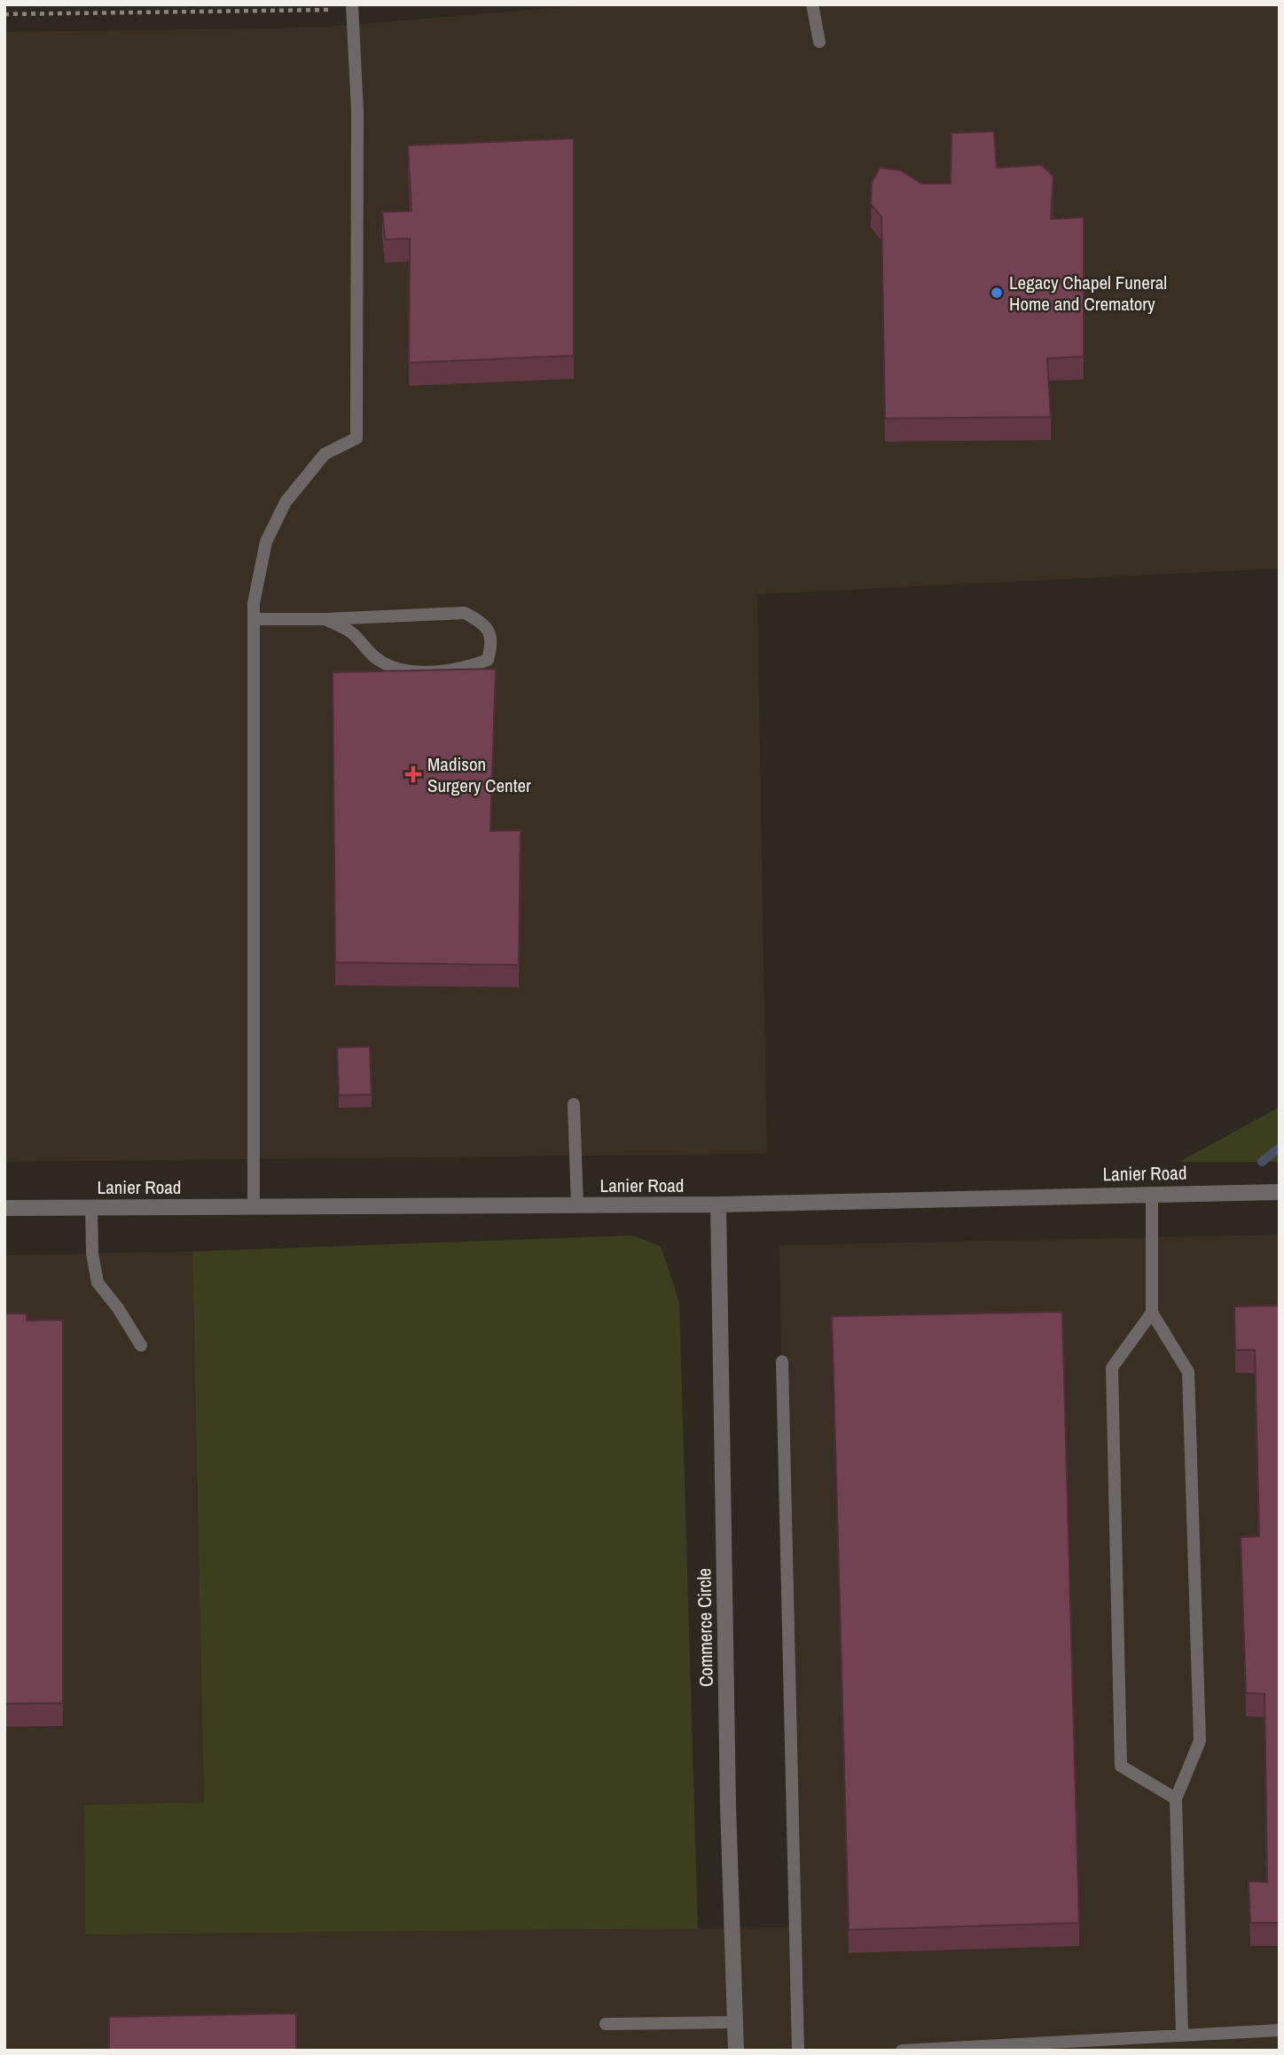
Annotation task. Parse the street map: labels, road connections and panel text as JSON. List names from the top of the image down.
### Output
{
  "streets": {
    "street": ["Lanier Road", "Commerce Circle"]
  },
  "crossings": [
    ["Lanier Road", "Commerce Circle"]
  ],
  "places": {
    "other": ["Legacy Chapel Funeral Home and Crematory"],
    "health": ["Madison Surgery Center"]
  }
}
